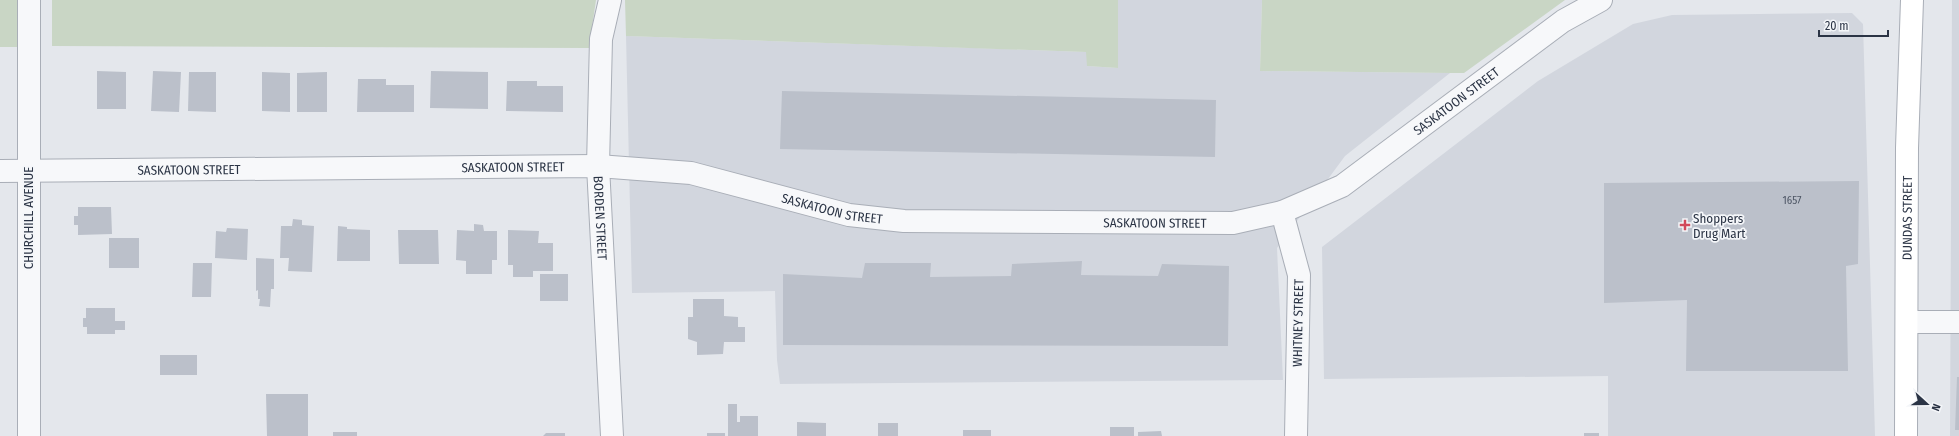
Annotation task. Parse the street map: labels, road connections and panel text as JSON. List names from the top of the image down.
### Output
{
  "streets": {
    "main road": ["DUNDAS STREET"],
    "street": [
      "SASKATOON STREET",
      "CHURCHILL AVENUE",
      "BORDEN STREET",
      "WHITNEY STREET"
    ]
  },
  "crossings": [
    ["SASKATOON STREET", "CHURCHILL AVENUE"],
    ["SASKATOON STREET", "BORDEN STREET"],
    ["SASKATOON STREET", "WHITNEY STREET"]
  ],
  "places": {
    "health": ["Shoppers Drug Mart"]
  },
  "house_numbers": ["1657"],
  "scale_bar": "20 m",
  "north": "right"
}
